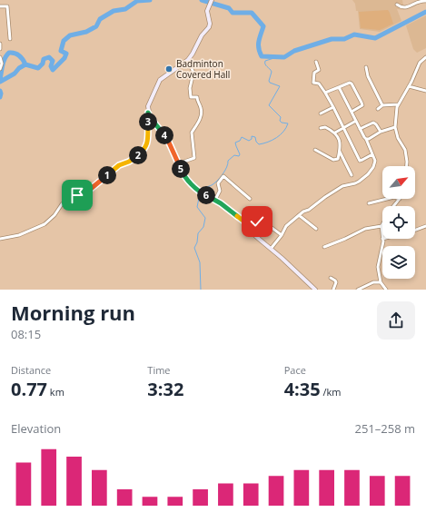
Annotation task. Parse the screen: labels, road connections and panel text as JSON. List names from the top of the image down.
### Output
{
  "places": ["Badminton Covered Hall"],
  "north": "top right",
  "page": {
    "pins": [
      "3",
      "4",
      "2",
      "5",
      "1",
      "6"
    ],
    "heading": ["Morning run", "08:15"],
    "stats": [
      ["Distance", "0.77 km"],
      ["Time", "3:32"],
      ["Pace", "4:35 /km"]
    ],
    "chart": ["Elevation", "251–258 m"]
  }
}
